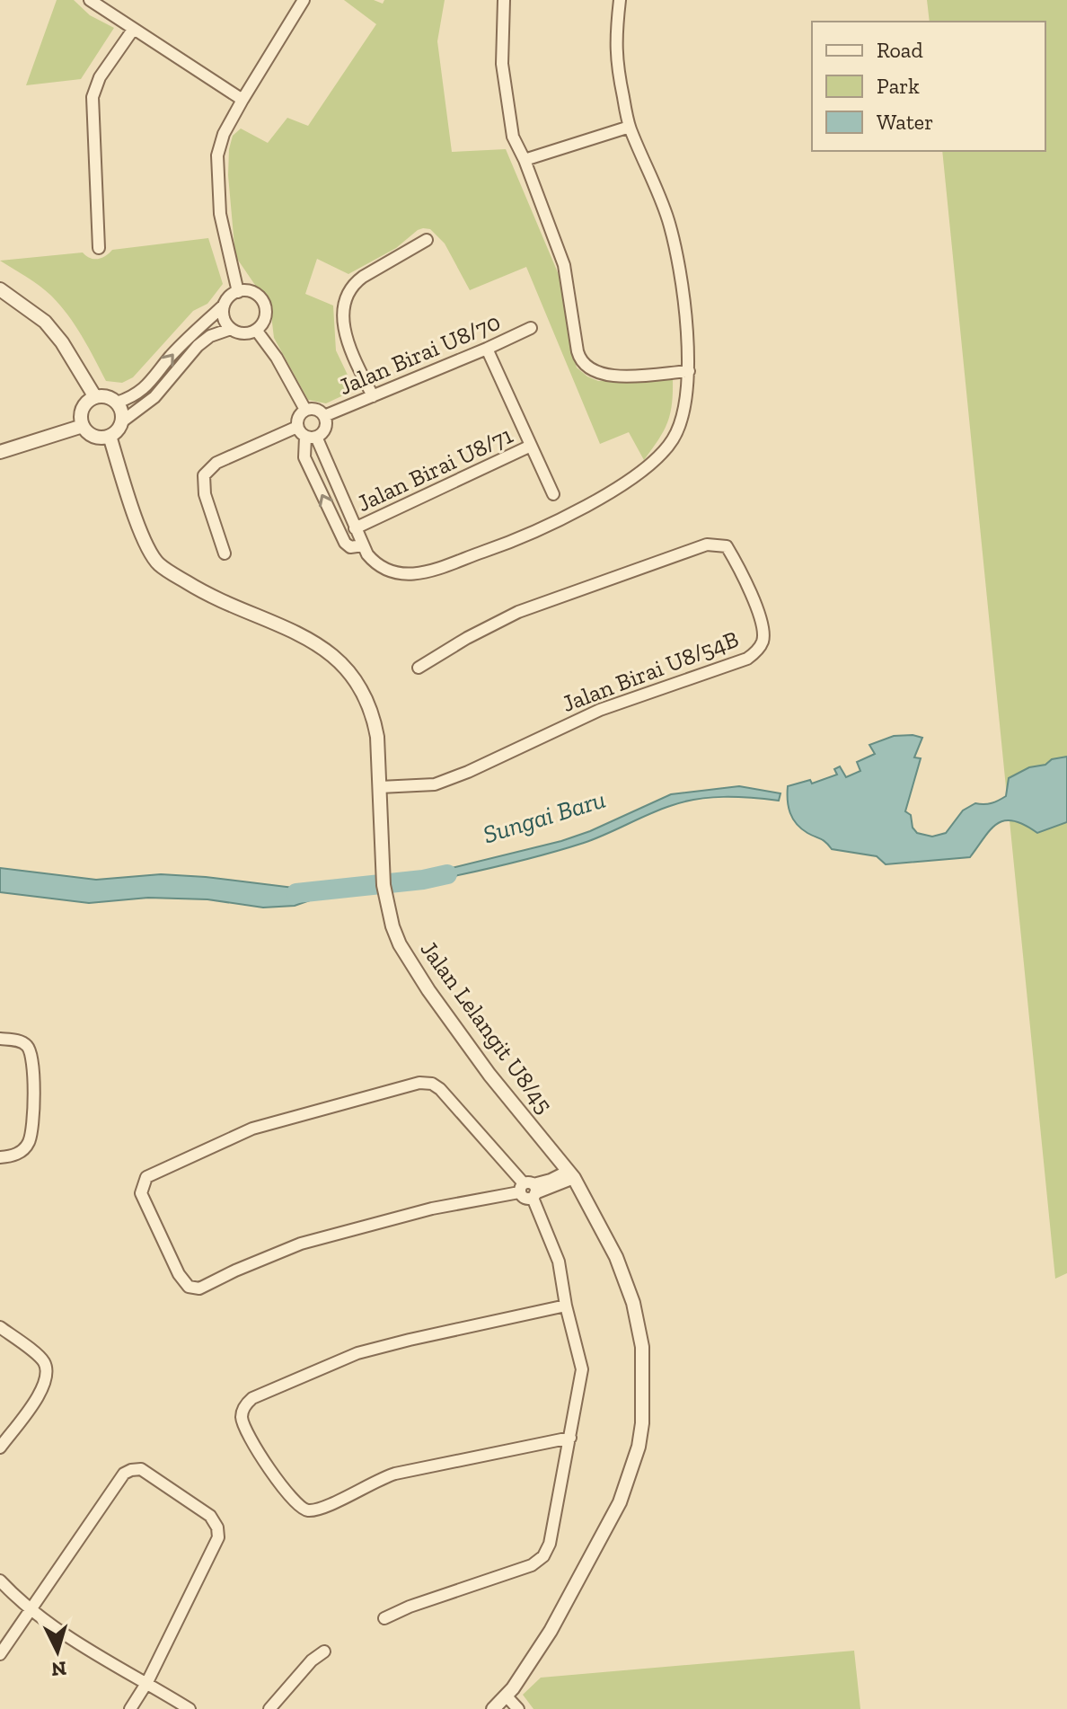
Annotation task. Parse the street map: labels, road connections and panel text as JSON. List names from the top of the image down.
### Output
{
  "streets": {
    "street": [
      "Jalan Birai U8/70",
      "Jalan Birai U8/71",
      "Jalan Birai U8/54B",
      "Jalan Lelangit U8/45"
    ]
  },
  "crossings": [
    ["Jalan Birai U8/70", "Jalan Birai U8/71"],
    ["Jalan Birai U8/54B", "Jalan Lelangit U8/45"]
  ],
  "water": ["Sungai Baru"],
  "legend": ["Road", "Park", "Water"],
  "north": "bottom"
}
